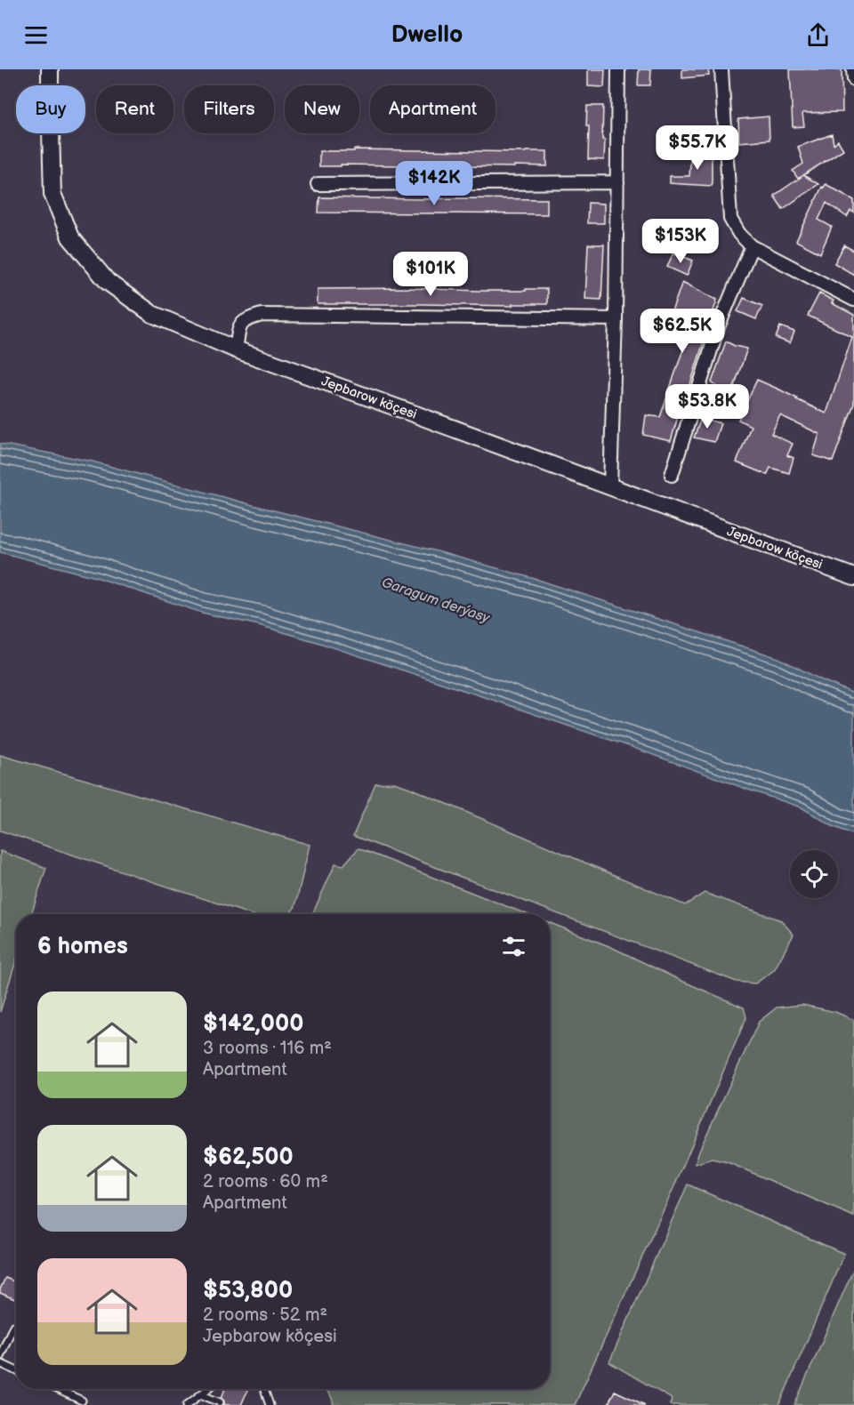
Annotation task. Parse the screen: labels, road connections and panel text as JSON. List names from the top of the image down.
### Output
{
  "streets": {
    "street": ["Jepbarow köçesi"]
  },
  "water": ["Garagum derýasy"],
  "page": {
    "header": "Dwello",
    "chip": [
      "Buy",
      "Rent",
      "Filters",
      "New",
      "Apartment"
    ],
    "price": [
      "$55.7K",
      "$142K",
      "$153K",
      "$101K",
      "$62.5K",
      "$53.8K"
    ],
    "heading": "6 homes",
    "list": [
      {
        "name": "$142,000",
        "note": "3 rooms · 116 m² · Apartment"
      },
      {
        "name": "$62,500",
        "note": "2 rooms · 60 m² · Apartment"
      },
      {
        "name": "$53,800",
        "note": "2 rooms · 52 m² · Jepbarow köçesi"
      }
    ]
  }
}
